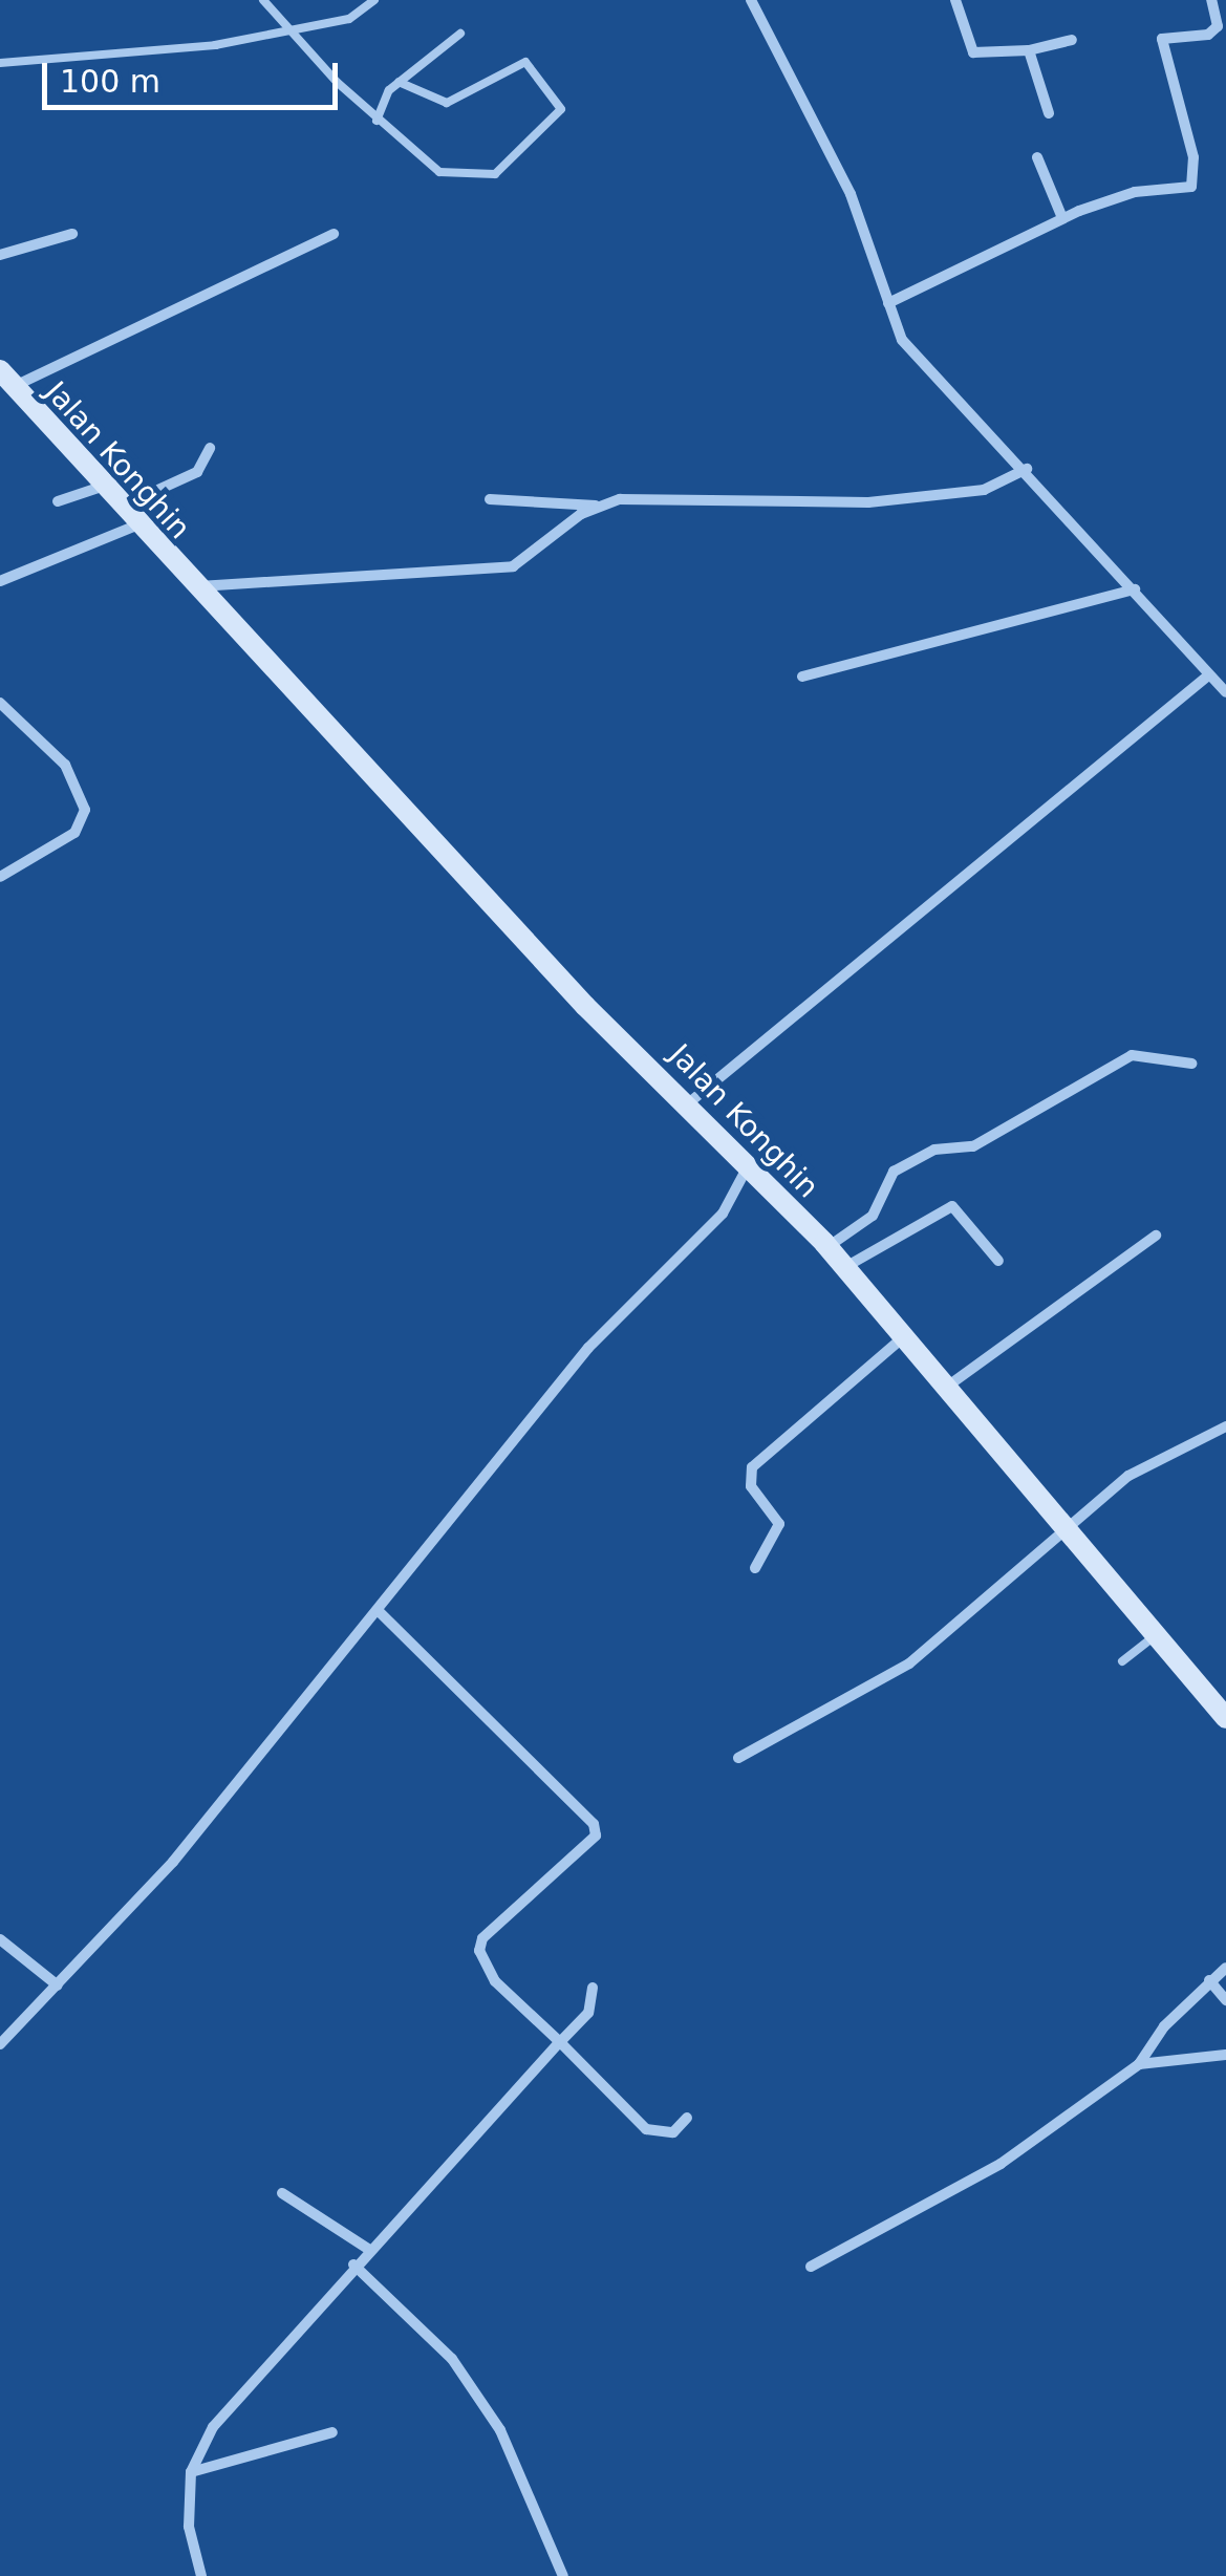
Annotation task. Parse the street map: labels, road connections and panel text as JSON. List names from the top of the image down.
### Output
{
  "streets": {
    "street": ["Jalan Konghin"]
  },
  "scale_bar": "100 m"
}
